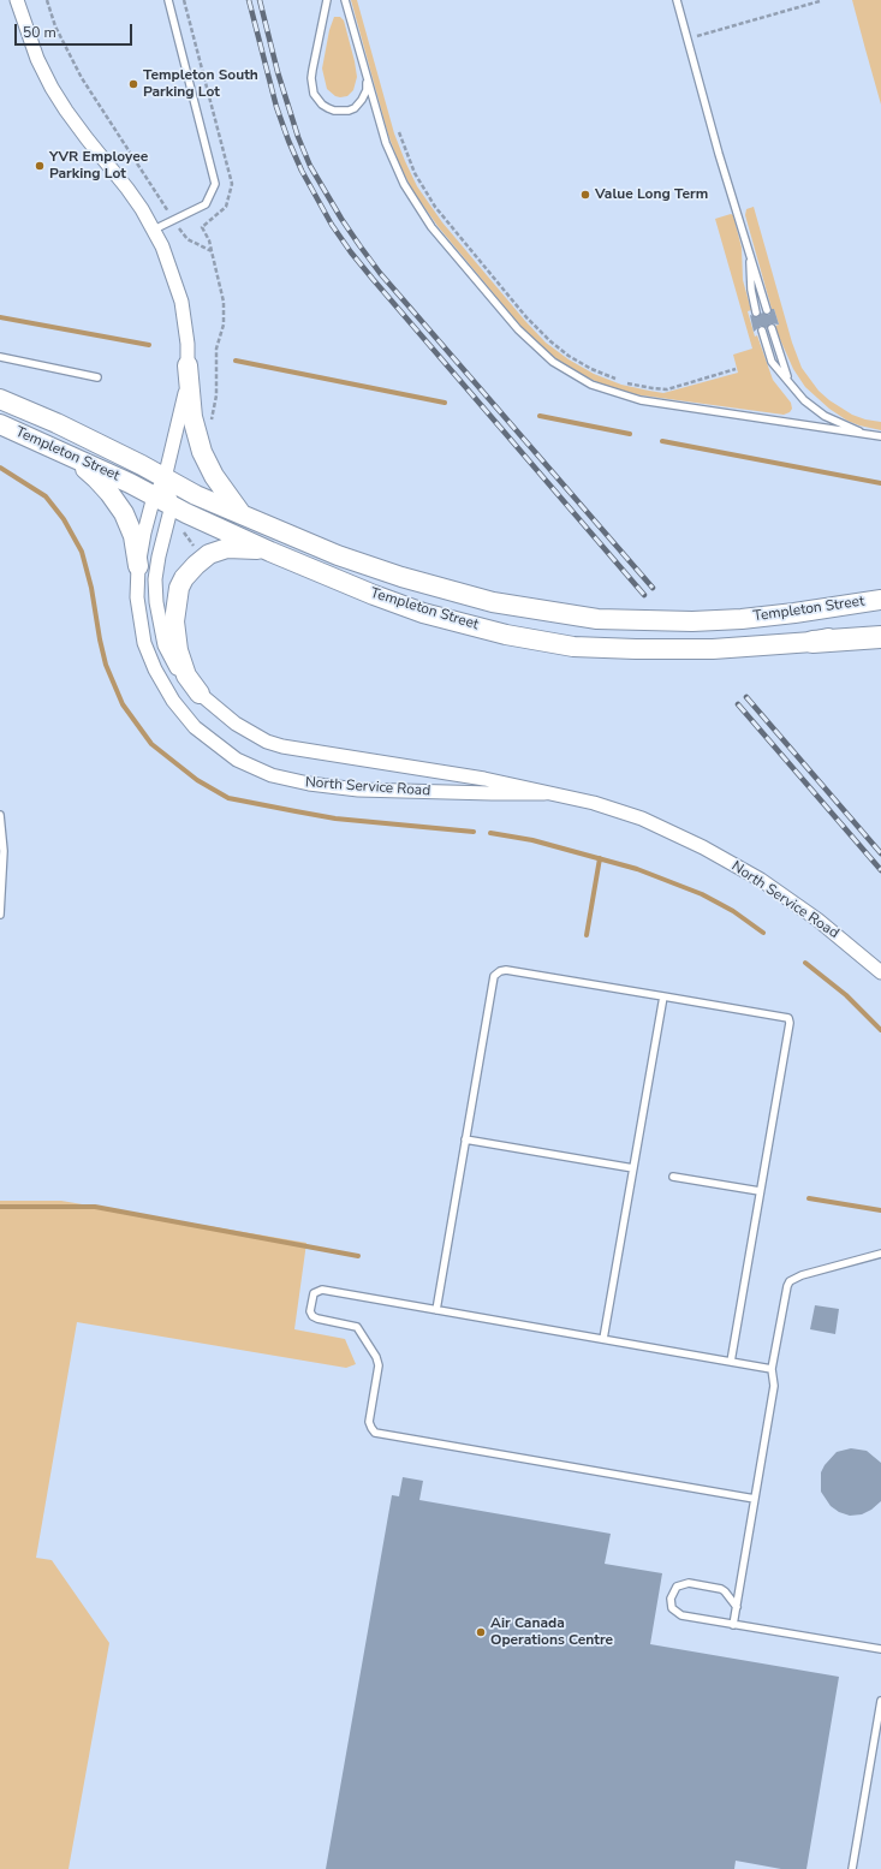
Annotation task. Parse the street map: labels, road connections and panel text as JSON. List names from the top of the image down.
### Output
{
  "streets": {
    "street": ["Templeton Street", "North Service Road"]
  },
  "crossings": [
    ["Templeton Street", "North Service Road"]
  ],
  "places": [
    "Templeton South Parking Lot",
    "YVR Employee Parking Lot",
    "Value Long Term",
    "Air Canada Operations Centre"
  ],
  "scale_bar": "50 m"
}
